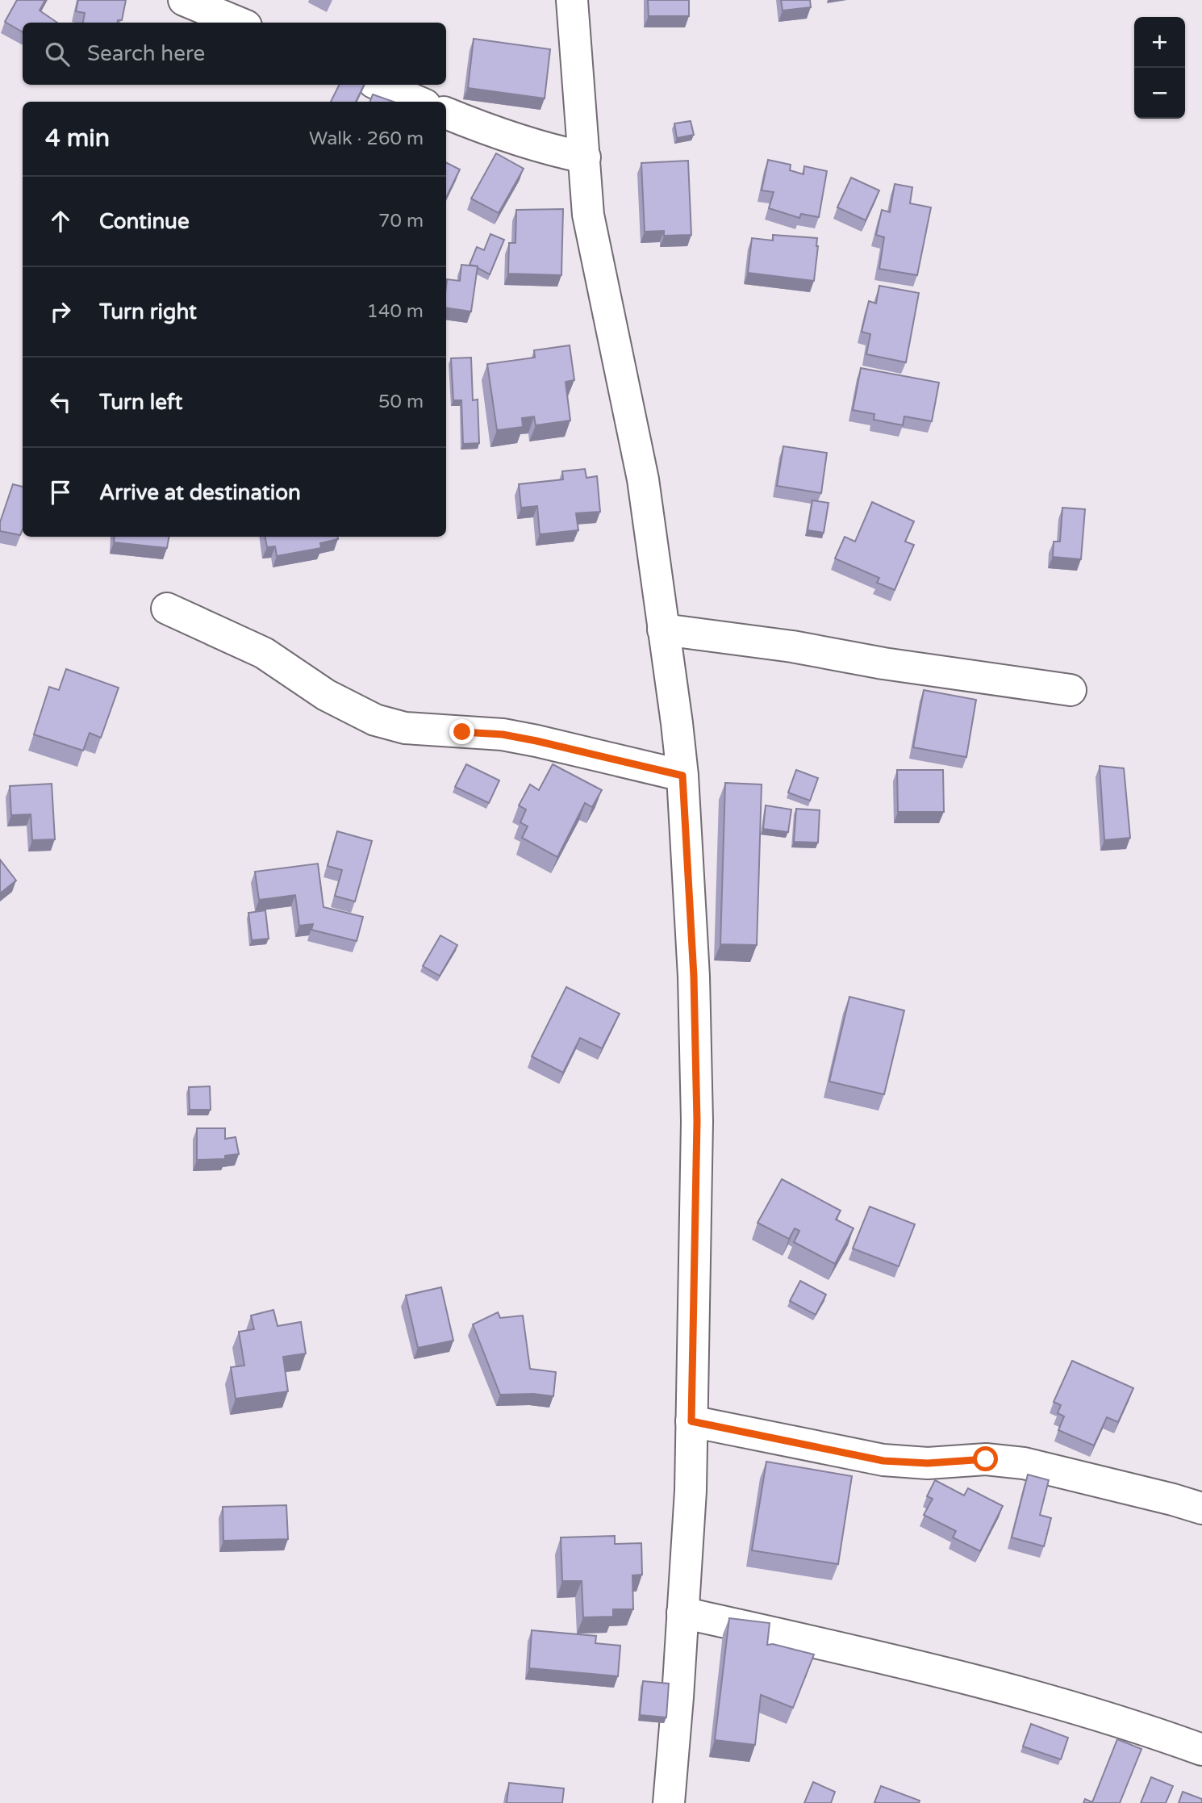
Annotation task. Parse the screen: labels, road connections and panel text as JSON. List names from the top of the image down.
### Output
{
  "page": {
    "map_buttons": ["+", "−"],
    "search": "Search here",
    "heading": ["4 min", "Walk · 260 m"],
    "list": [
      ["Continue", "70 m"],
      ["Turn right", "140 m"],
      ["Turn left", "50 m"],
      "Arrive at destination"
    ]
  }
}
